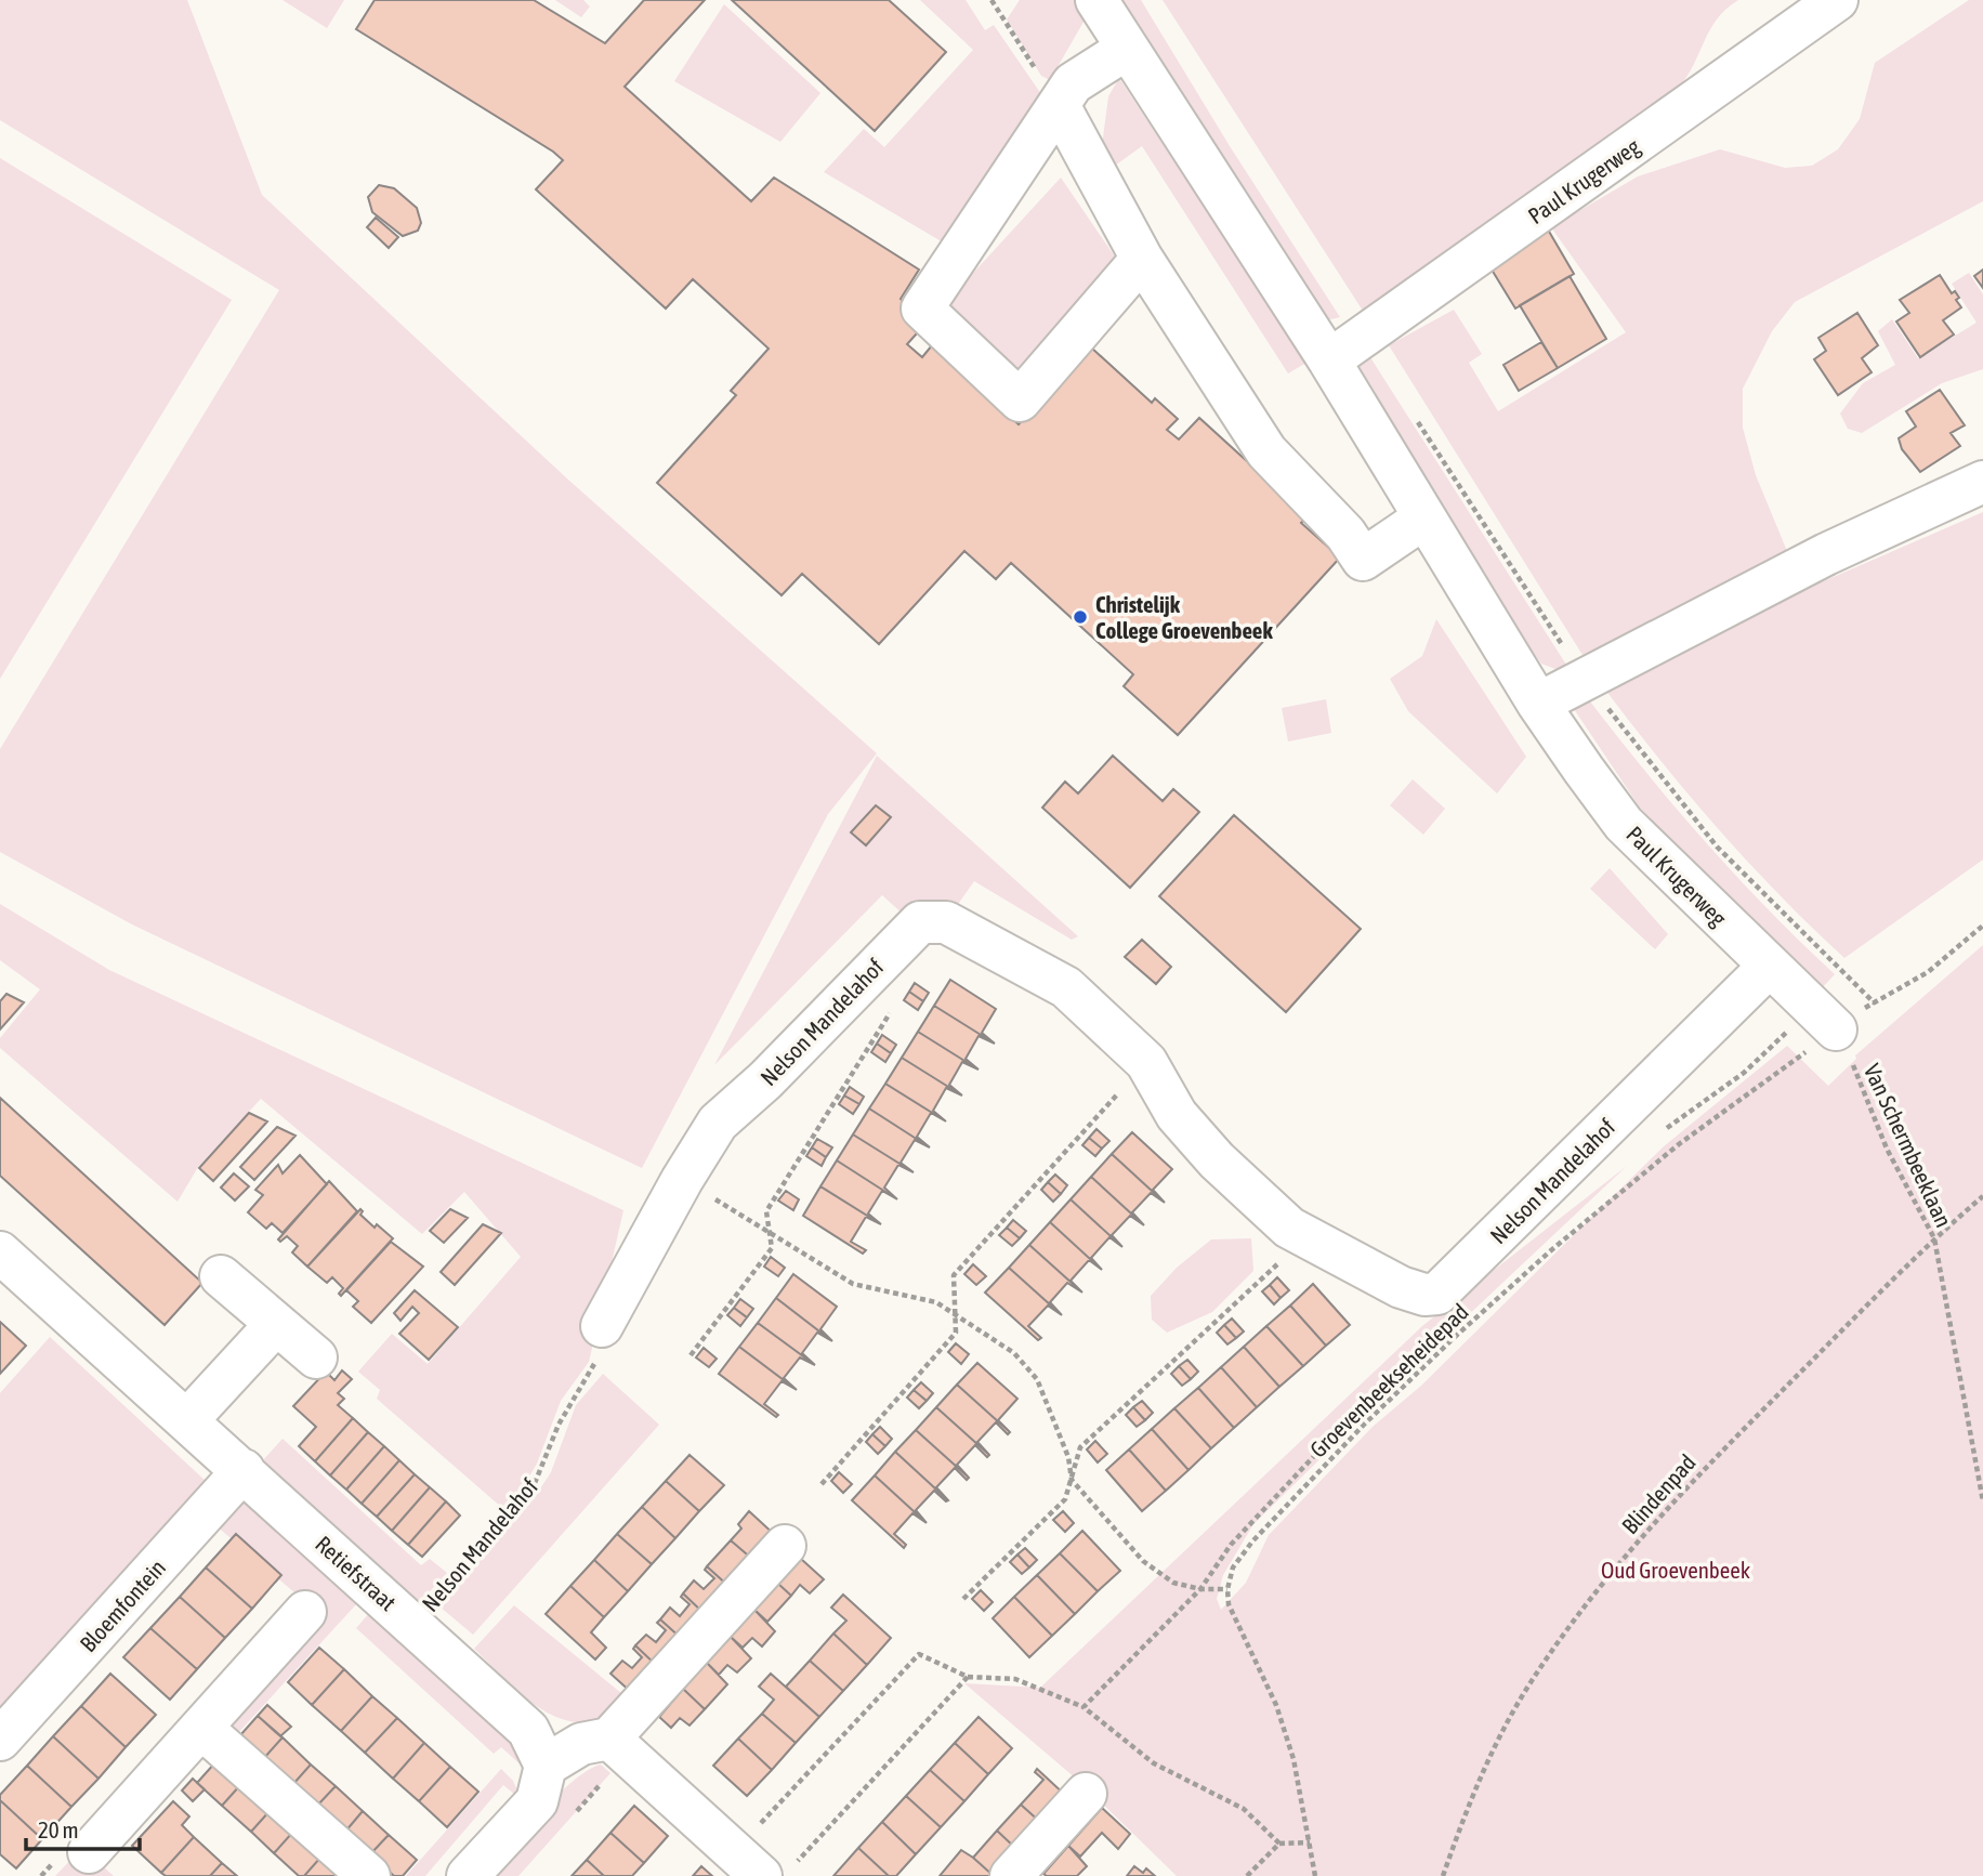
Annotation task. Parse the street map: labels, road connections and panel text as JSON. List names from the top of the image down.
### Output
{
  "streets": {
    "street": [
      "Paul Krugerweg",
      "Nelson Mandelahof",
      "Retiefstraat",
      "Bloemfontein"
    ],
    "path": ["Van Schermbeeklaan", "Groevenbeekseheidepad", "Blindenpad"]
  },
  "crossings": [
    ["Paul Krugerweg", "Nelson Mandelahof"],
    ["Paul Krugerweg", "Van Schermbeeklaan"],
    ["Paul Krugerweg", "Groevenbeekseheidepad"],
    ["Nelson Mandelahof", "Retiefstraat"],
    ["Van Schermbeeklaan", "Groevenbeekseheidepad"],
    ["Van Schermbeeklaan", "Blindenpad"],
    ["Retiefstraat", "Bloemfontein"]
  ],
  "parks": ["Oud Groevenbeek"],
  "places": ["Christelijk College Groevenbeek"],
  "scale_bar": "20 m"
}
